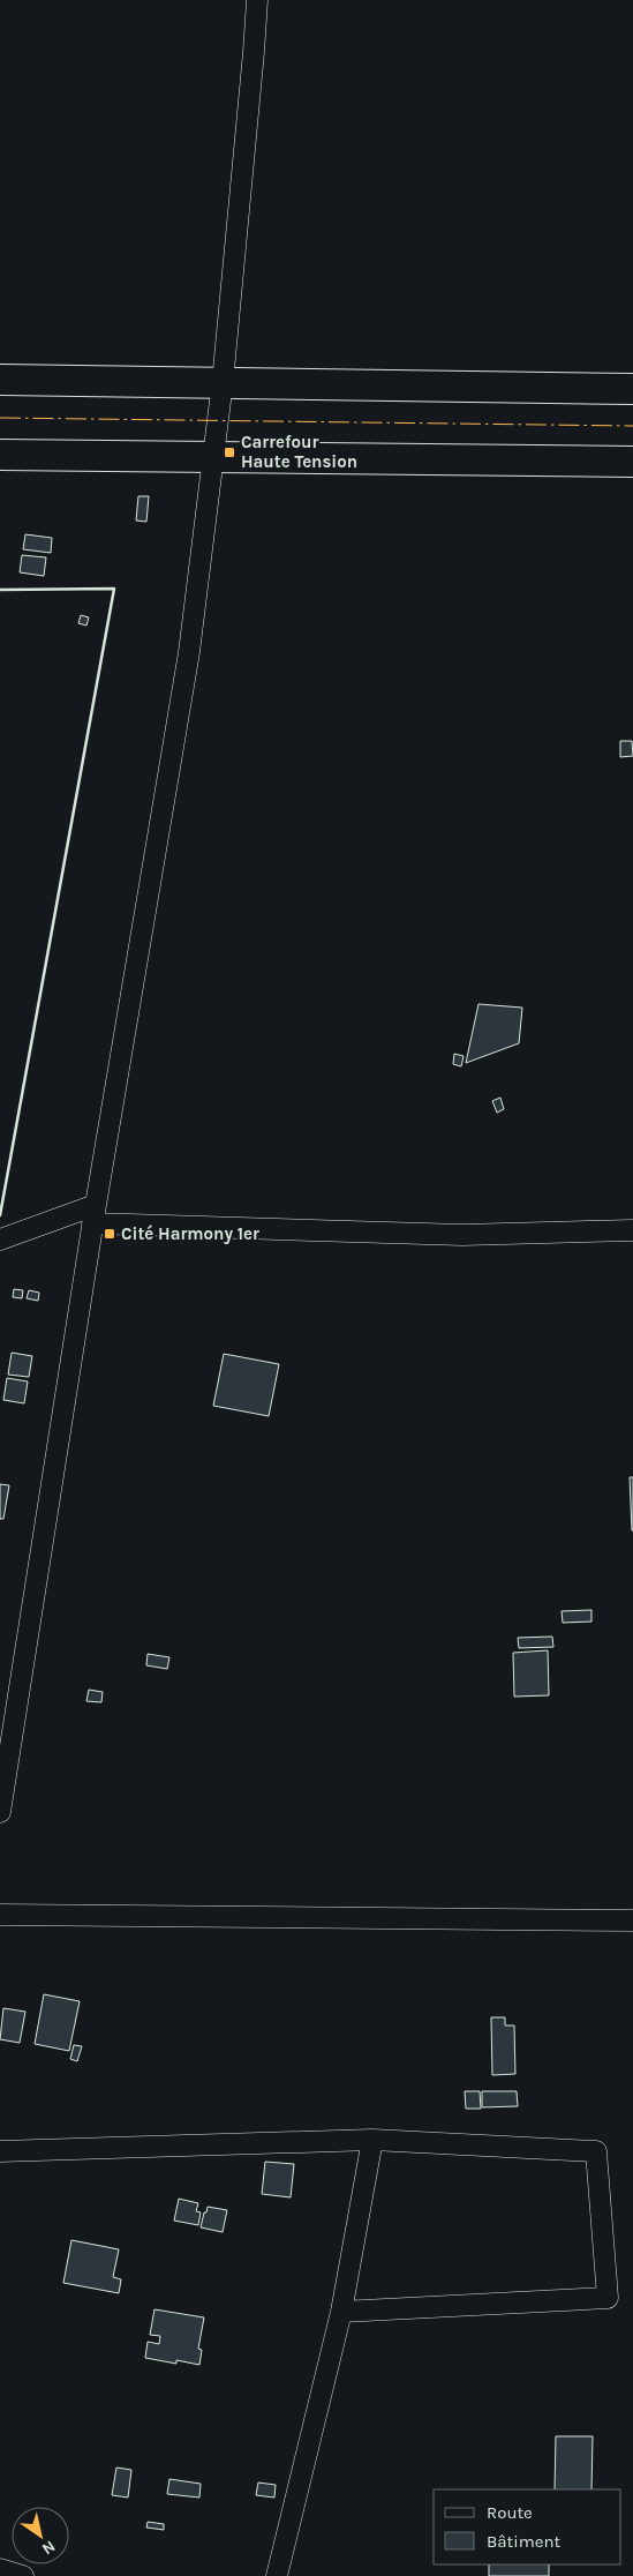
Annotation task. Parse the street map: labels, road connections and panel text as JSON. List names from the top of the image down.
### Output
{
  "places": {
    "transit": ["Carrefour Haute Tension", "Cité Harmony 1er"]
  },
  "legend": ["Route", "Bâtiment"],
  "north": "bottom right"
}
